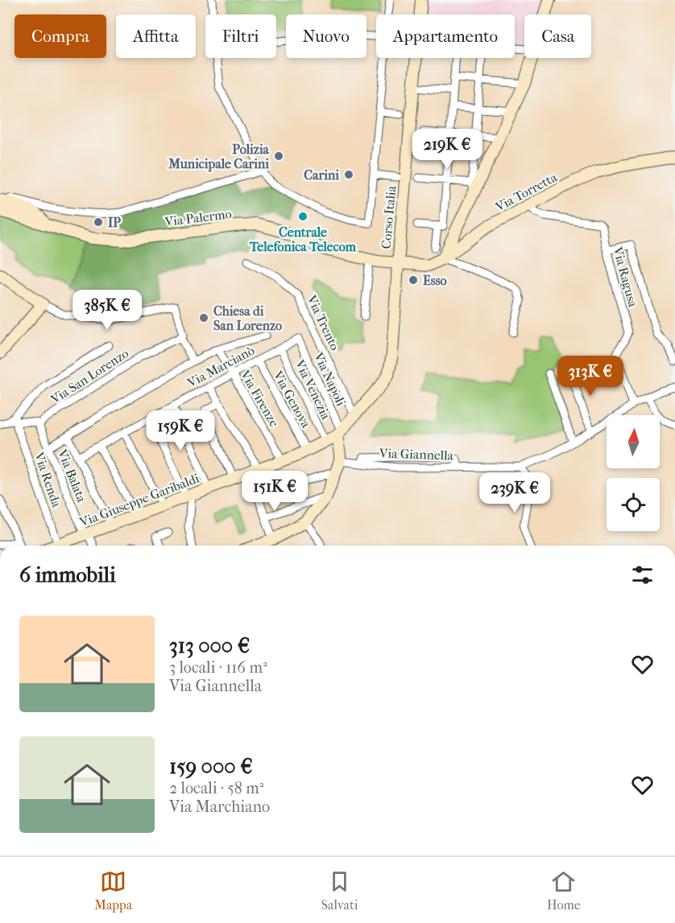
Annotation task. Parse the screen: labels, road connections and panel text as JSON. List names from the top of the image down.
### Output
{
  "streets": {
    "street": [
      "Via Torretta",
      "Via Palermo",
      "Corso Italia",
      "Via Ragusa",
      "Via Trento",
      "Via Marcianò",
      "Via San Lorenzo",
      "Via Napoli",
      "Via Venezia",
      "Via Firenze",
      "Via Genova",
      "Via Giannella",
      "Via Balata",
      "Via Renda",
      "Via Giuseppe Garibaldi"
    ]
  },
  "crossings": [
    ["Via Torretta", "Via Palermo"],
    ["Via Torretta", "Corso Italia"],
    ["Via Torretta", "Via Ragusa"],
    ["Via Torretta", "Via Giuseppe Garibaldi"],
    ["Via Palermo", "Corso Italia"],
    ["Via Palermo", "Via Giuseppe Garibaldi"],
    ["Corso Italia", "Via Giuseppe Garibaldi"],
    ["Via Ragusa", "Via Giannella"],
    ["Via Trento", "Via Giuseppe Garibaldi"],
    ["Via Marcianò", "Via Napoli"],
    ["Via Marcianò", "Via Venezia"],
    ["Via Marcianò", "Via Firenze"],
    ["Via Marcianò", "Via Genova"],
    ["Via San Lorenzo", "Via Balata"],
    ["Via Napoli", "Via Giuseppe Garibaldi"],
    ["Via Venezia", "Via Giuseppe Garibaldi"],
    ["Via Firenze", "Via Giuseppe Garibaldi"],
    ["Via Genova", "Via Giuseppe Garibaldi"],
    ["Via Balata", "Via Giuseppe Garibaldi"],
    ["Via Renda", "Via Giuseppe Garibaldi"]
  ],
  "places": [
    "Polizia Municipale Carini",
    "Carini",
    "Centrale Telefonica Telecom",
    "IP",
    "Esso",
    "Chiesa di San Lorenzo"
  ],
  "north": "top",
  "page": {
    "chip": [
      "Compra",
      "Affitta",
      "Filtri",
      "Nuovo",
      "Appartamento",
      "Casa"
    ],
    "price": [
      "219K €",
      "385K €",
      "313K €",
      "159K €",
      "151K €",
      "239K €"
    ],
    "heading": "6 immobili",
    "list": [
      {
        "name": "313 000 €",
        "note": "3 locali · 116 m² · Via Giannella"
      },
      {
        "name": "159 000 €",
        "note": "2 locali · 58 m² · Via Marchiano"
      }
    ],
    "tabs": ["Mappa", "Salvati", "Home"]
  }
}
